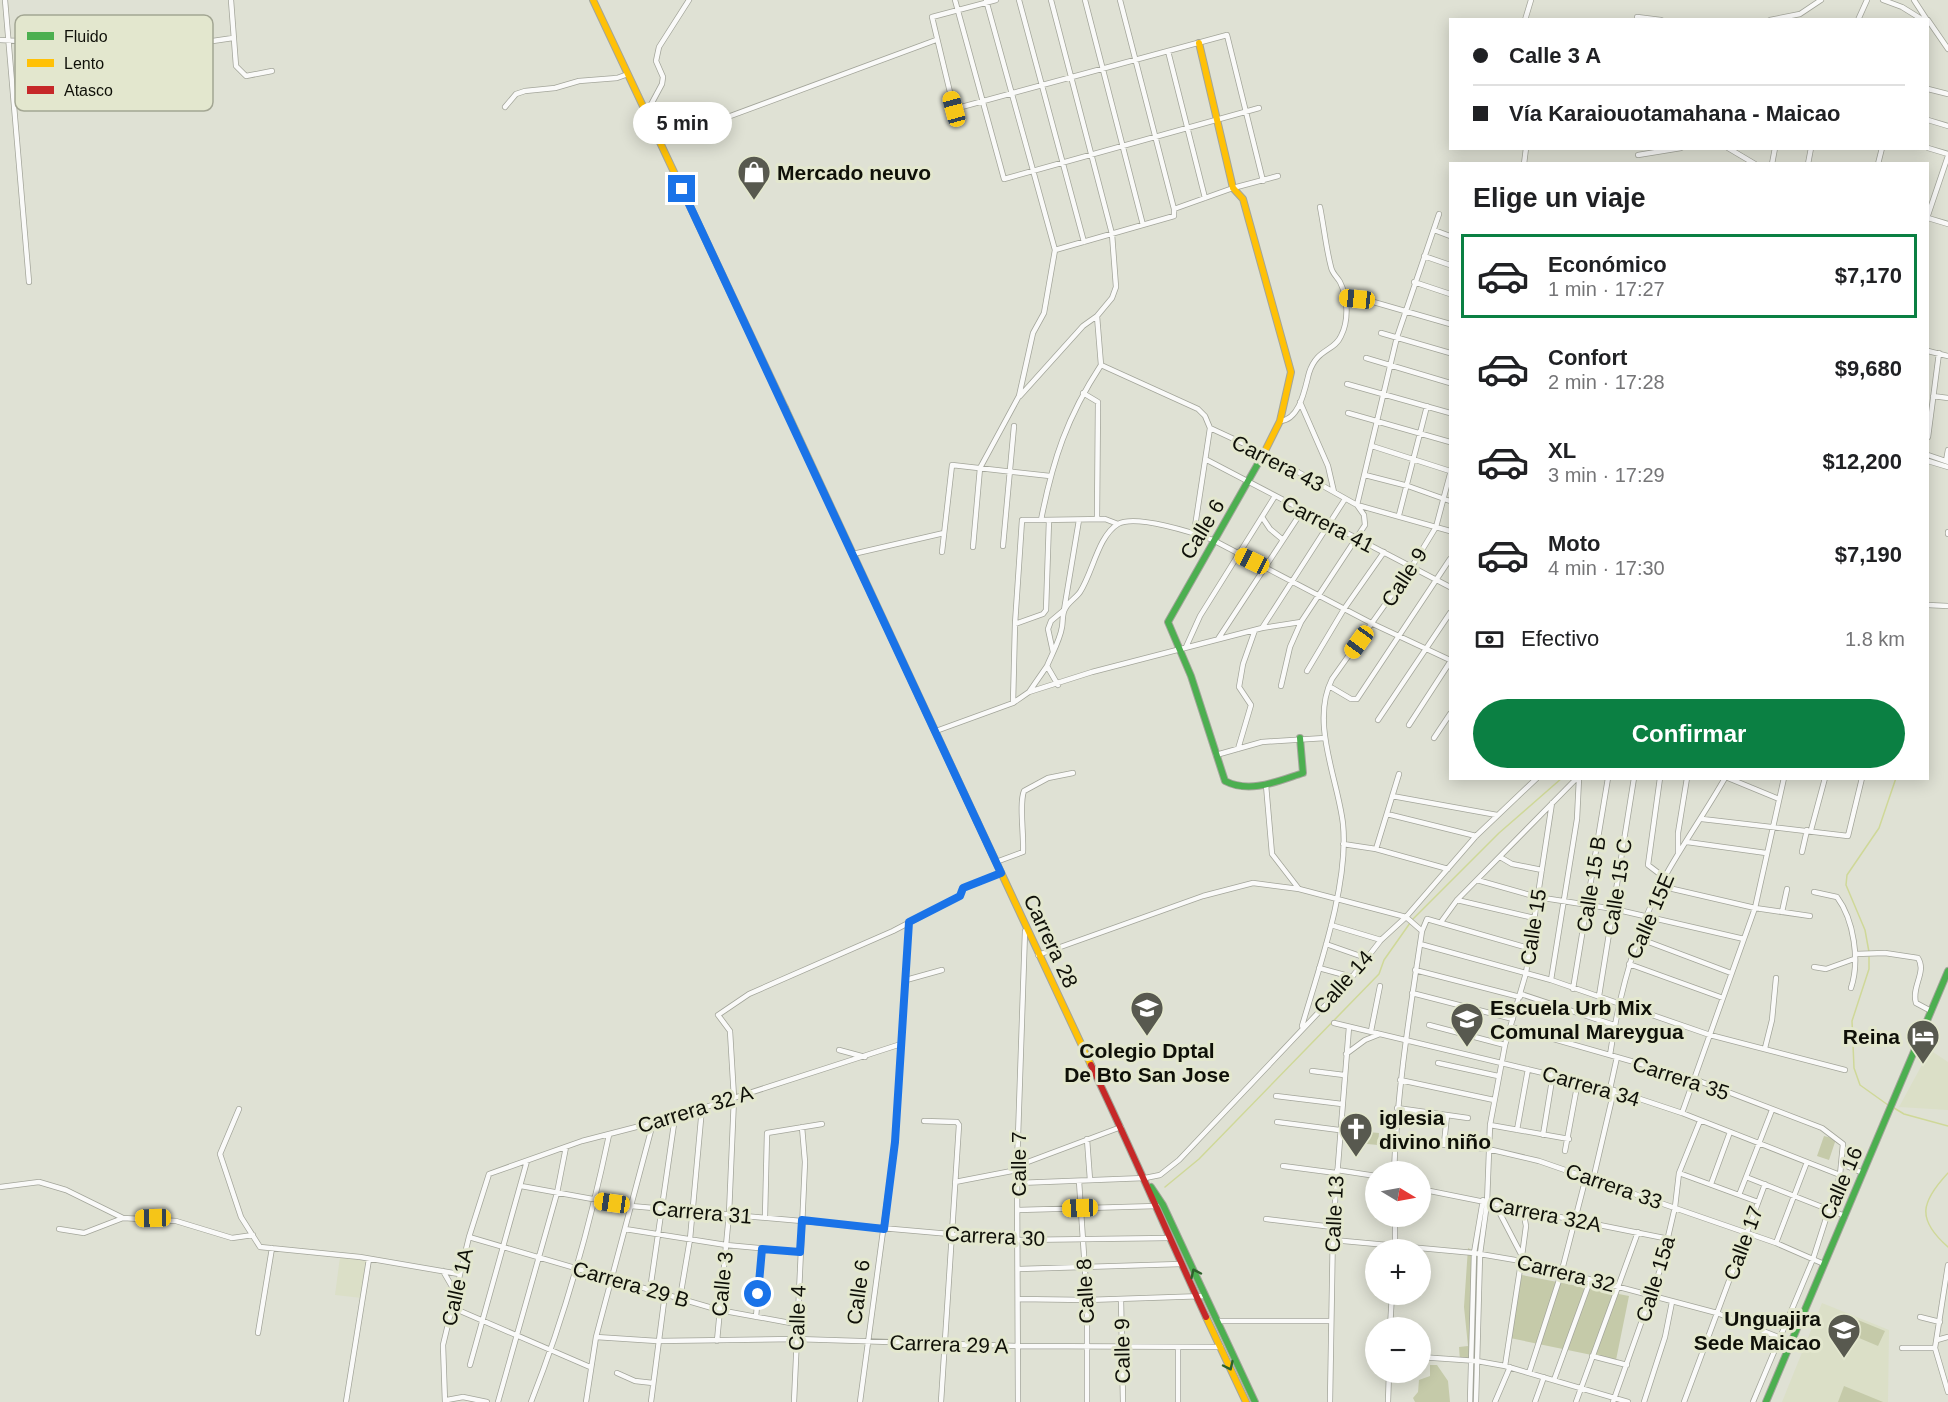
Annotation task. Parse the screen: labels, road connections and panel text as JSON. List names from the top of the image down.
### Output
{
  "streets": {
    "main road": ["Calle 6", "Carrera 28", "Calle 16"],
    "street": [
      "Carrera 43",
      "Carrera 41",
      "Calle 9",
      "Calle 15 B",
      "Calle 15 C",
      "Calle 15E",
      "Calle 15",
      "Calle 14",
      "Carrera 35",
      "Carrera 34",
      "Carrera 32 A",
      "Calle 7",
      "Carrera 33",
      "Carrera 31",
      "Calle 13",
      "Carrera 32A",
      "Carrera 30",
      "Calle 17",
      "Carrera 32",
      "Calle 15a",
      "Carrera 29 B",
      "Calle 3",
      "Calle 1A",
      "Calle 8",
      "Calle 4",
      "Carrera 29 A"
    ]
  },
  "crossings": [
    ["Carrera 43", "Calle 6"],
    ["Carrera 43", "Calle 9"],
    ["Carrera 41", "Calle 6"],
    ["Carrera 41", "Calle 9"],
    ["Calle 6", "Carrera 32 A"],
    ["Calle 6", "Carrera 31"],
    ["Calle 6", "Carrera 30"],
    ["Calle 6", "Carrera 29 A"],
    ["Calle 9", "Calle 14"],
    ["Calle 9", "Carrera 29 A"],
    ["Calle 15E", "Carrera 35"],
    ["Calle 15", "Carrera 35"],
    ["Calle 15", "Carrera 34"],
    ["Calle 15", "Carrera 33"],
    ["Calle 15", "Carrera 32A"],
    ["Calle 15", "Carrera 32"],
    ["Carrera 28", "Calle 14"],
    ["Carrera 28", "Calle 7"],
    ["Carrera 28", "Carrera 30"],
    ["Carrera 28", "Carrera 29 A"],
    ["Carrera 34", "Calle 13"],
    ["Carrera 34", "Calle 15a"],
    ["Carrera 32 A", "Calle 3"],
    ["Carrera 32 A", "Calle 1A"],
    ["Calle 7", "Carrera 30"],
    ["Calle 7", "Carrera 29 A"],
    ["Calle 16", "Carrera 33"],
    ["Calle 16", "Carrera 32"],
    ["Carrera 33", "Calle 17"],
    ["Carrera 33", "Calle 15a"],
    ["Carrera 31", "Carrera 30"],
    ["Carrera 31", "Calle 3"],
    ["Carrera 31", "Calle 4"],
    ["Calle 13", "Carrera 32"],
    ["Carrera 32A", "Calle 15a"],
    ["Carrera 30", "Calle 8"],
    ["Calle 17", "Carrera 32"],
    ["Carrera 32", "Calle 15a"],
    ["Carrera 29 B", "Calle 3"],
    ["Carrera 29 B", "Calle 1A"],
    ["Carrera 29 B", "Calle 4"],
    ["Calle 3", "Carrera 29 A"],
    ["Calle 8", "Carrera 29 A"],
    ["Calle 4", "Carrera 29 A"]
  ],
  "places": {
    "shop": ["Mercado neuvo"],
    "school or university": ["Colegio Dptal De Bto San Jose", "Escuela Urb Mix Comunal Mareygua", "Unguajira Sede Maicao"],
    "hotel": ["Reina"],
    "church": ["iglesia divino niño"]
  },
  "legend": ["Fluido", "Lento", "Atasco"],
  "north": "right",
  "page": {
    "banner": ["Calle 3 A", "Vía Karaiouotamahana - Maicao"],
    "bubble": "5 min",
    "heading": "Elige un viaje",
    "list": [
      {
        "name": "Económico",
        "note": "1 min · 17:27",
        "value": "$7,170"
      },
      {
        "name": "Confort",
        "note": "2 min · 17:28",
        "value": "$9,680"
      },
      {
        "name": "XL",
        "note": "3 min · 17:29",
        "value": "$12,200"
      },
      {
        "name": "Moto",
        "note": "4 min · 17:30",
        "value": "$7,190"
      }
    ],
    "pay": ["Efectivo", "1.8 km"],
    "buttons": "Confirmar",
    "map_buttons": ["+", "−"]
  }
}
